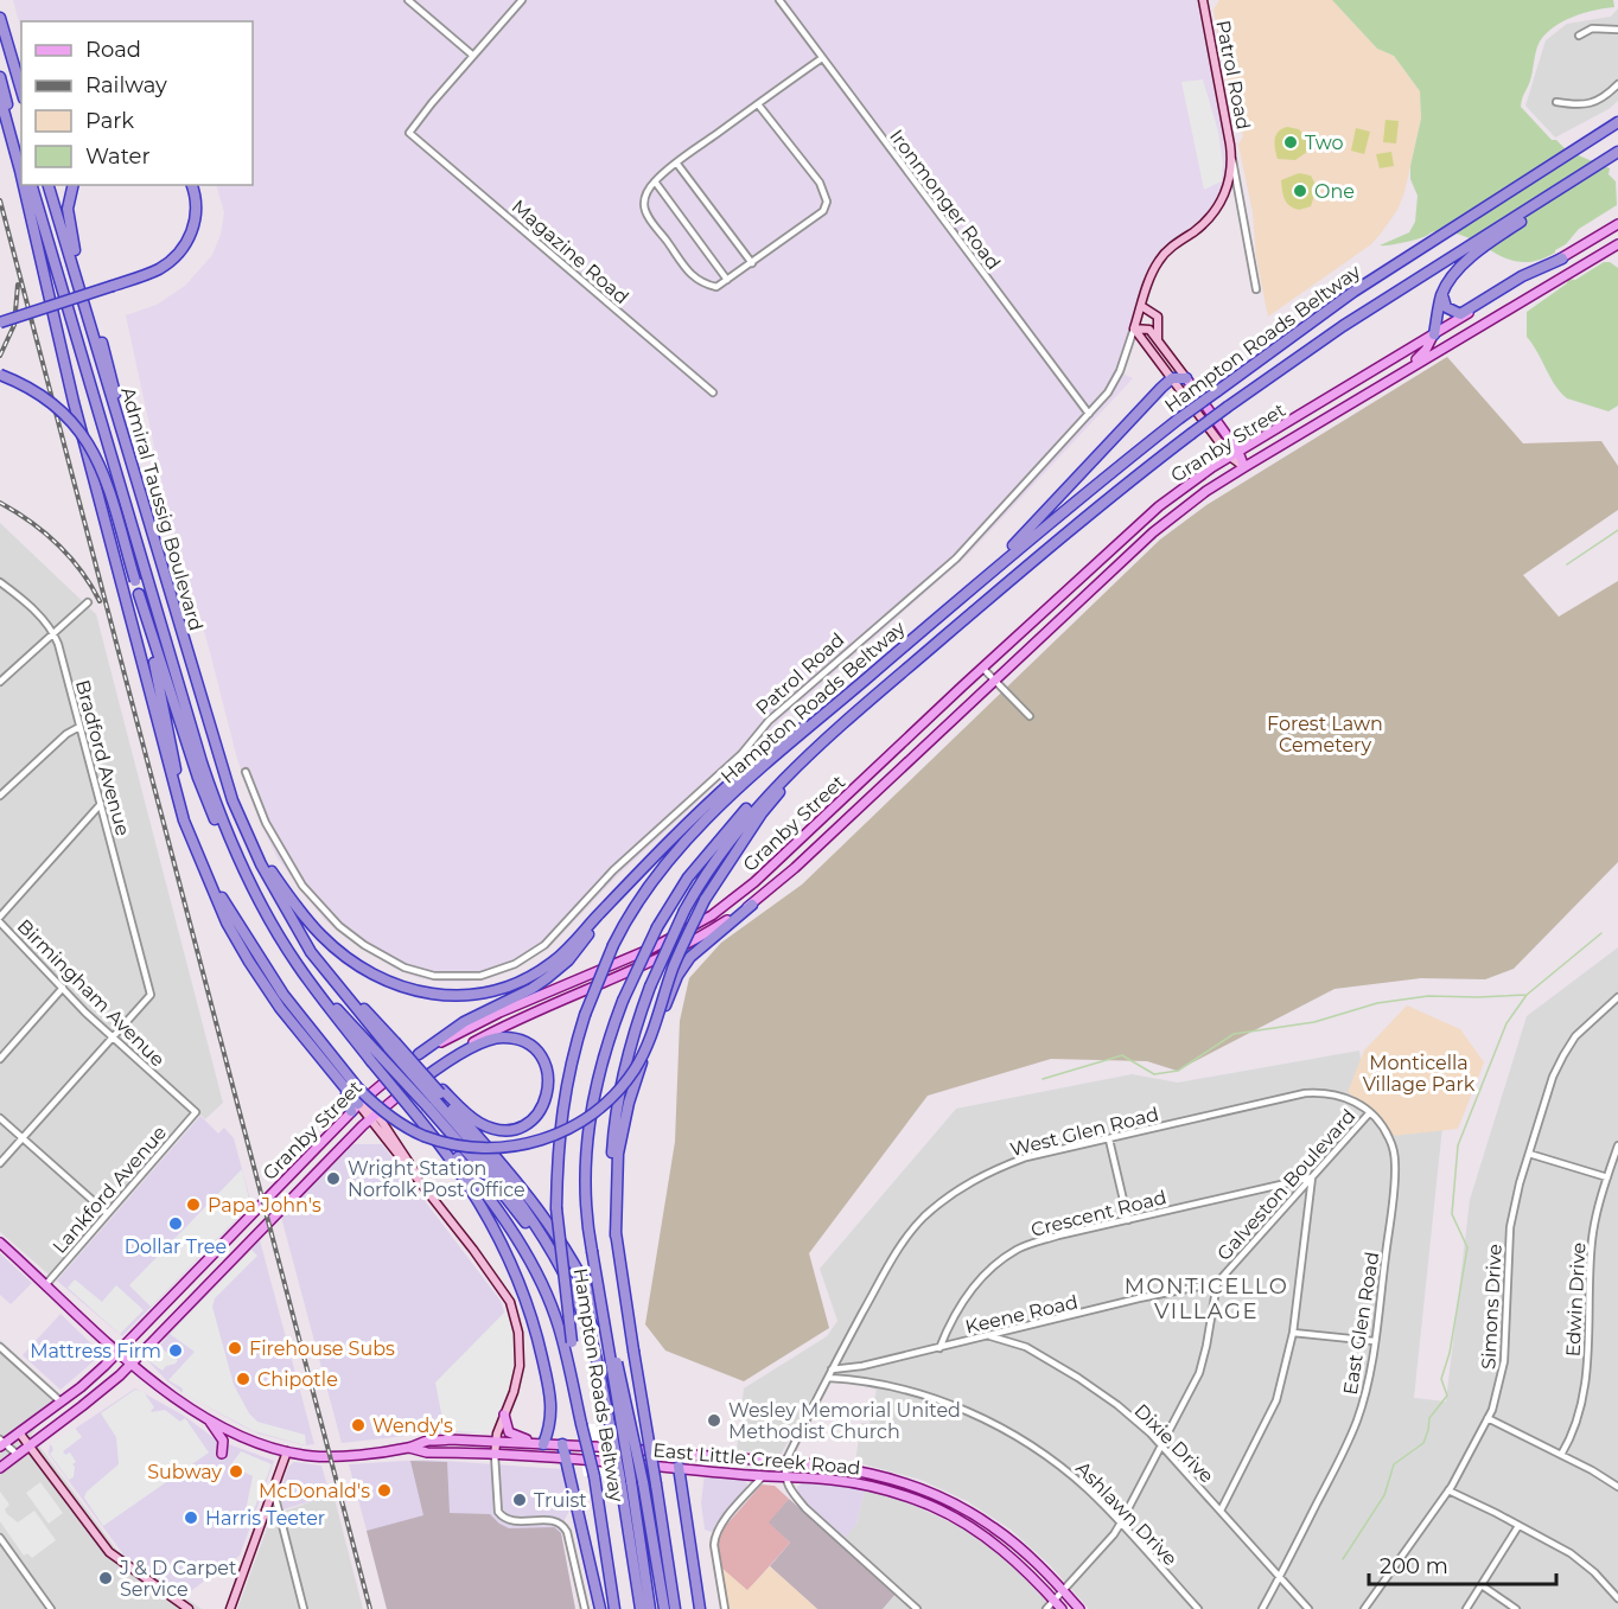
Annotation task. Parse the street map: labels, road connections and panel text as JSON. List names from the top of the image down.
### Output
{
  "streets": {
    "highway": ["Hampton Roads Beltway", "Admiral Taussig Boulevard"],
    "main road": ["Granby Street", "East Little Creek Road"],
    "street": [
      "Patrol Road",
      "Ironmonger Road",
      "Magazine Road",
      "Bradford Avenue",
      "Birmingham Avenue",
      "West Glen Road",
      "Galveston Boulevard",
      "Lankford Avenue",
      "Crescent Road",
      "Edwin Drive",
      "Simons Drive",
      "Keene Road",
      "East Glen Road",
      "Dixie Drive",
      "Ashlawn Drive"
    ]
  },
  "crossings": [
    ["Patrol Road", "Ironmonger Road"],
    ["Granby Street", "East Little Creek Road"],
    ["Bradford Avenue", "Birmingham Avenue"],
    ["Birmingham Avenue", "Lankford Avenue"],
    ["West Glen Road", "Galveston Boulevard"],
    ["West Glen Road", "Keene Road"],
    ["West Glen Road", "East Glen Road"],
    ["West Glen Road", "East Little Creek Road"],
    ["West Glen Road", "Ashlawn Drive"],
    ["Galveston Boulevard", "Crescent Road"],
    ["Galveston Boulevard", "Keene Road"],
    ["Galveston Boulevard", "East Glen Road"],
    ["Galveston Boulevard", "Dixie Drive"],
    ["Galveston Boulevard", "East Little Creek Road"],
    ["Galveston Boulevard", "Ashlawn Drive"],
    ["Lankford Avenue", "East Little Creek Road"],
    ["Crescent Road", "Keene Road"],
    ["Keene Road", "Dixie Drive"],
    ["East Glen Road", "Dixie Drive"]
  ],
  "districts": ["MONTICELLO VILLAGE"],
  "parks": ["Forest Lawn Cemetery", "Monticella Village Park"],
  "places": [
    "Two",
    "One",
    "Wright Station Norfolk Post Office",
    "Papa John's",
    "Dollar Tree",
    "Firehouse Subs",
    "Mattress Firm",
    "Chipotle",
    "Wesley Memorial United Methodist Church",
    "Wendy's",
    "Subway",
    "McDonald's",
    "Truist",
    "Harris Teeter",
    "J & D Carpet Service"
  ],
  "legend": [
    "Road",
    "Railway",
    "Park",
    "Water"
  ],
  "scale_bar": "200 m"
}
